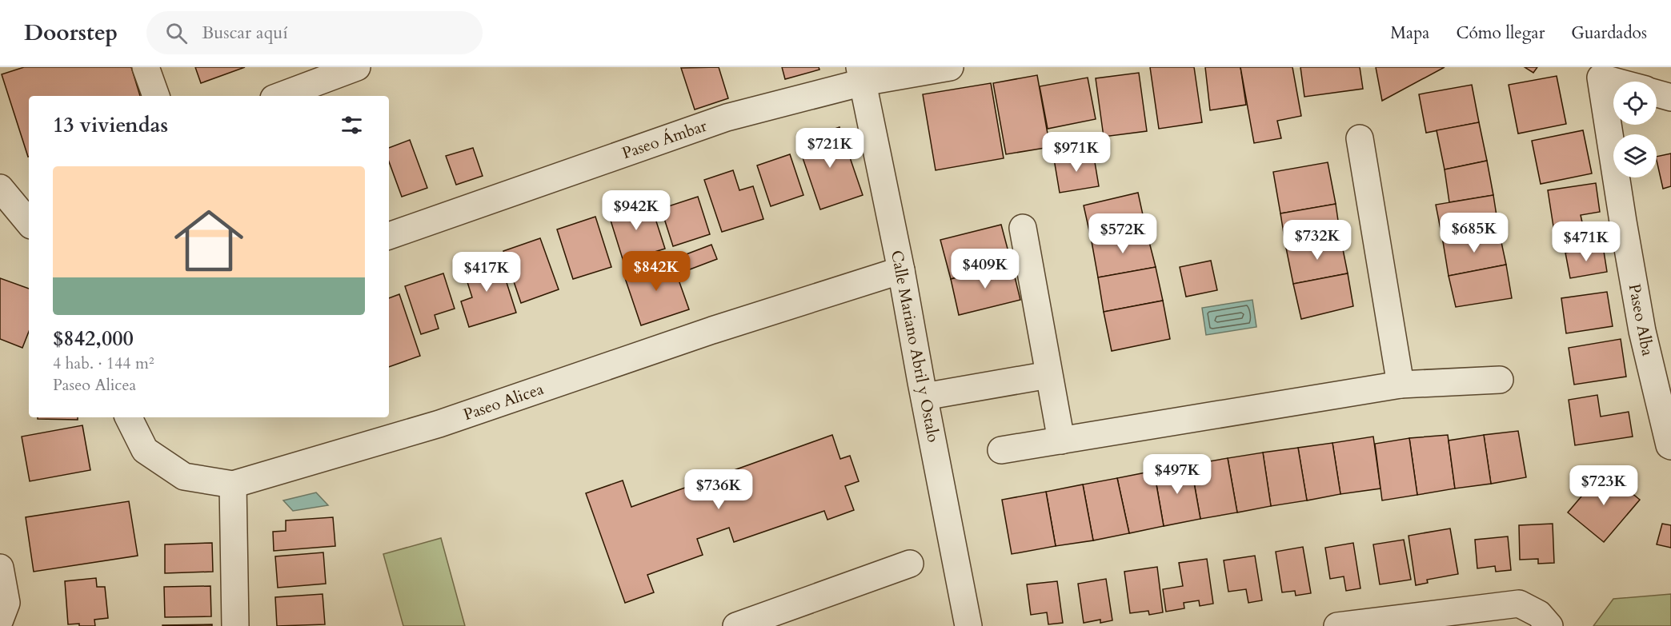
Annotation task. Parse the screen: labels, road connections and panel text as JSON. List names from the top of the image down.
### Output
{
  "streets": {
    "street": [
      "Paseo Ámbar",
      "Paseo Alba",
      "Calle Mariano Abril y Ostalo",
      "Paseo Alicea"
    ]
  },
  "crossings": [
    ["Paseo Ámbar", "Calle Mariano Abril y Ostalo"],
    ["Calle Mariano Abril y Ostalo", "Paseo Alicea"]
  ],
  "page": {
    "header": "Doorstep",
    "search": "Buscar aquí",
    "nav": ["Mapa", "Cómo llegar", "Guardados"],
    "heading": "13 viviendas",
    "price": [
      "$721K",
      "$971K",
      "$942K",
      "$685K",
      "$572K",
      "$732K",
      "$471K",
      "$409K",
      "$842K",
      "$417K",
      "$497K",
      "$723K",
      "$736K"
    ],
    "list": [
      {
        "name": "$842,000",
        "note": "4 hab. · 144 m² · Paseo Alicea"
      }
    ]
  }
}
